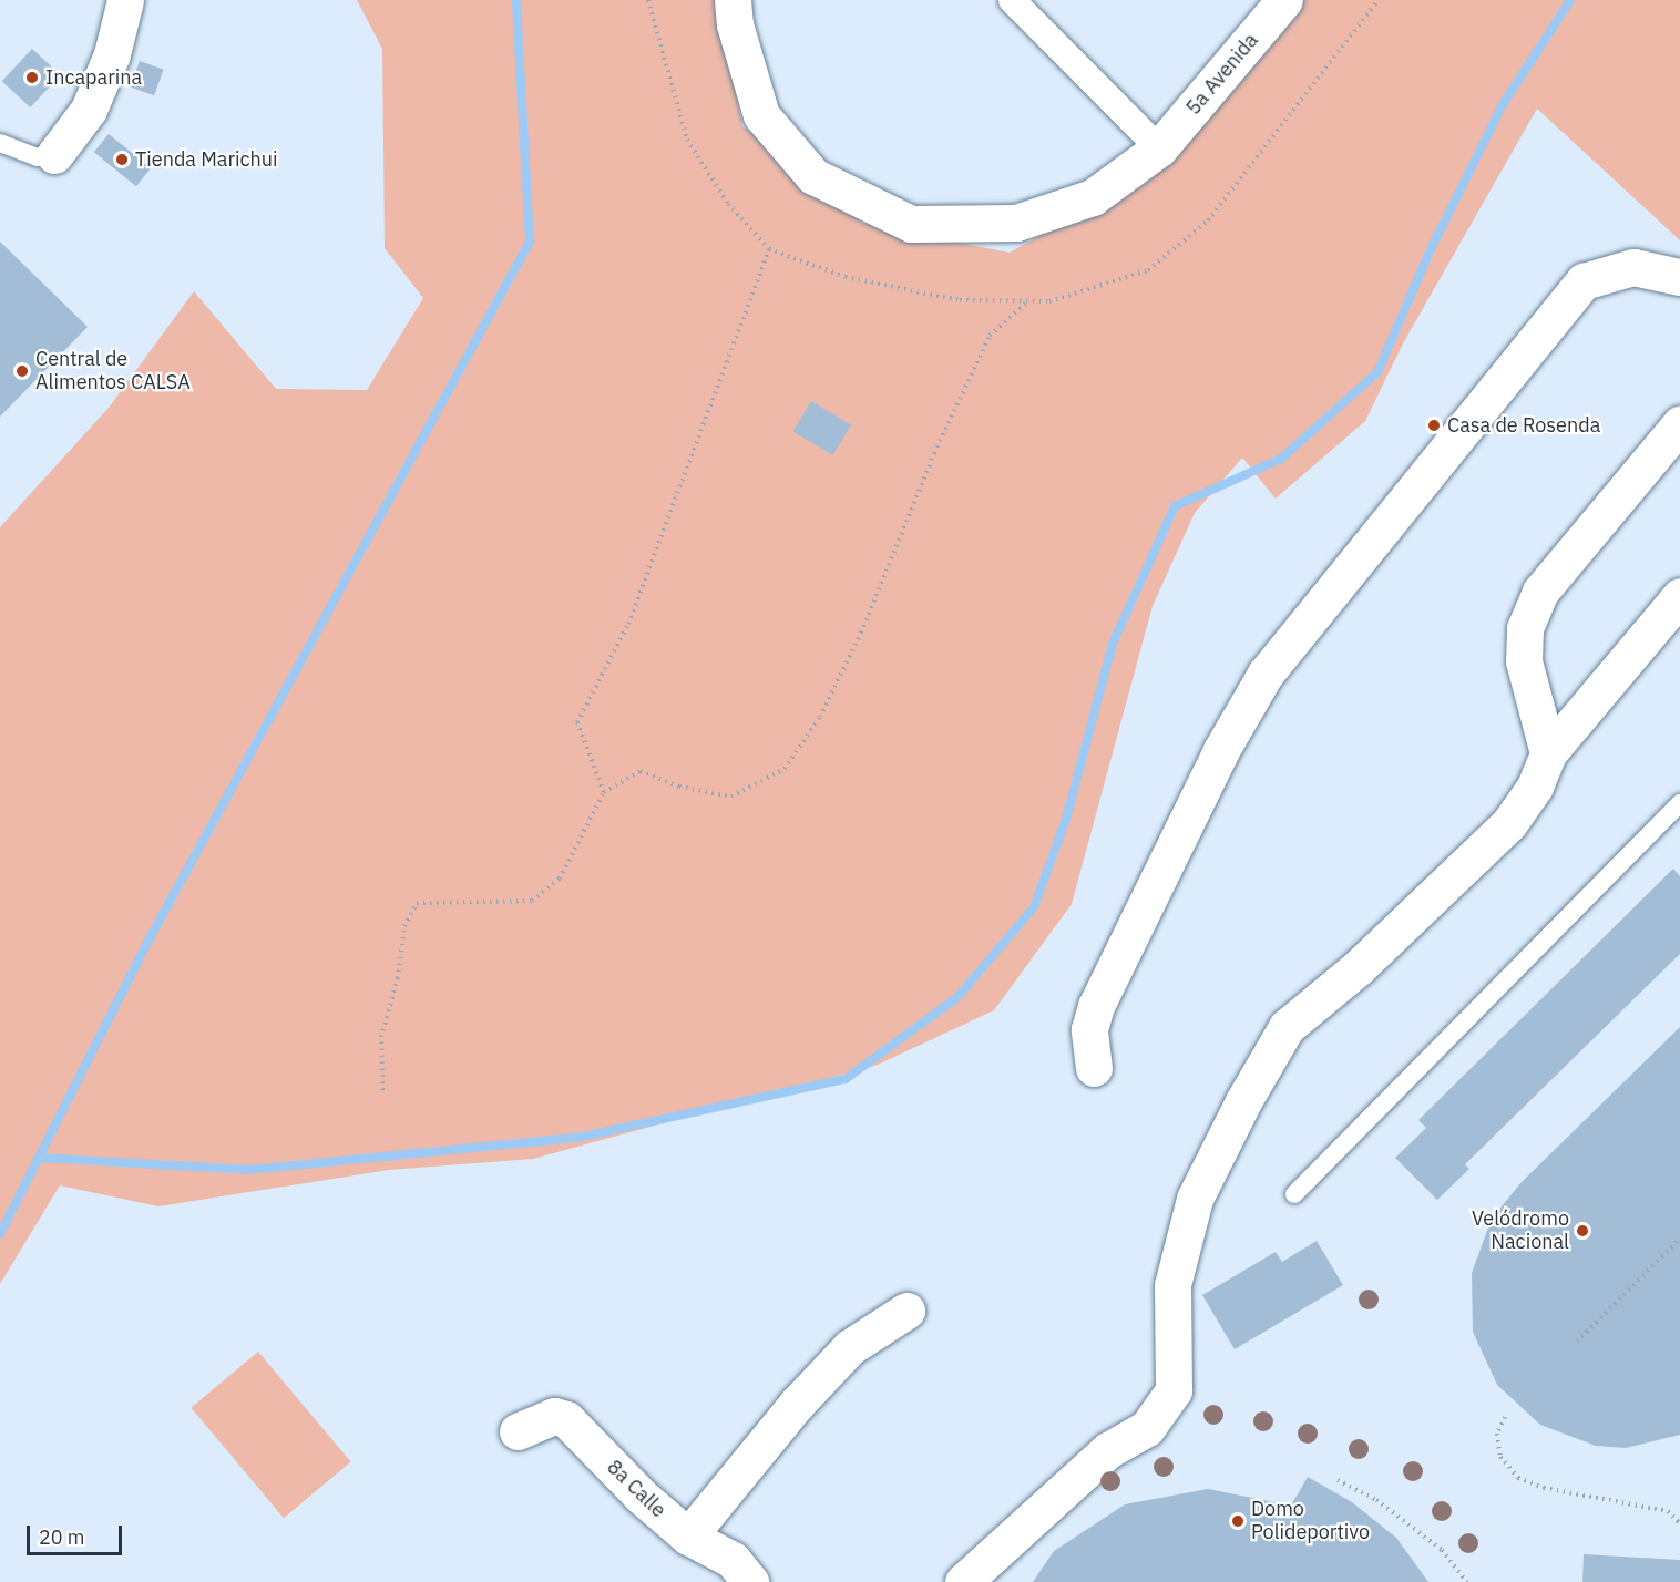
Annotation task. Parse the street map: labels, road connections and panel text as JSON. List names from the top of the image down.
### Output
{
  "streets": {
    "street": ["5a Avenida", "8a Calle"]
  },
  "places": [
    "Incaparina",
    "Tienda Marichui",
    "Central de Alimentos CALSA",
    "Casa de Rosenda",
    "Velódromo Nacional",
    "Domo Polideportivo"
  ],
  "scale_bar": "20 m"
}
